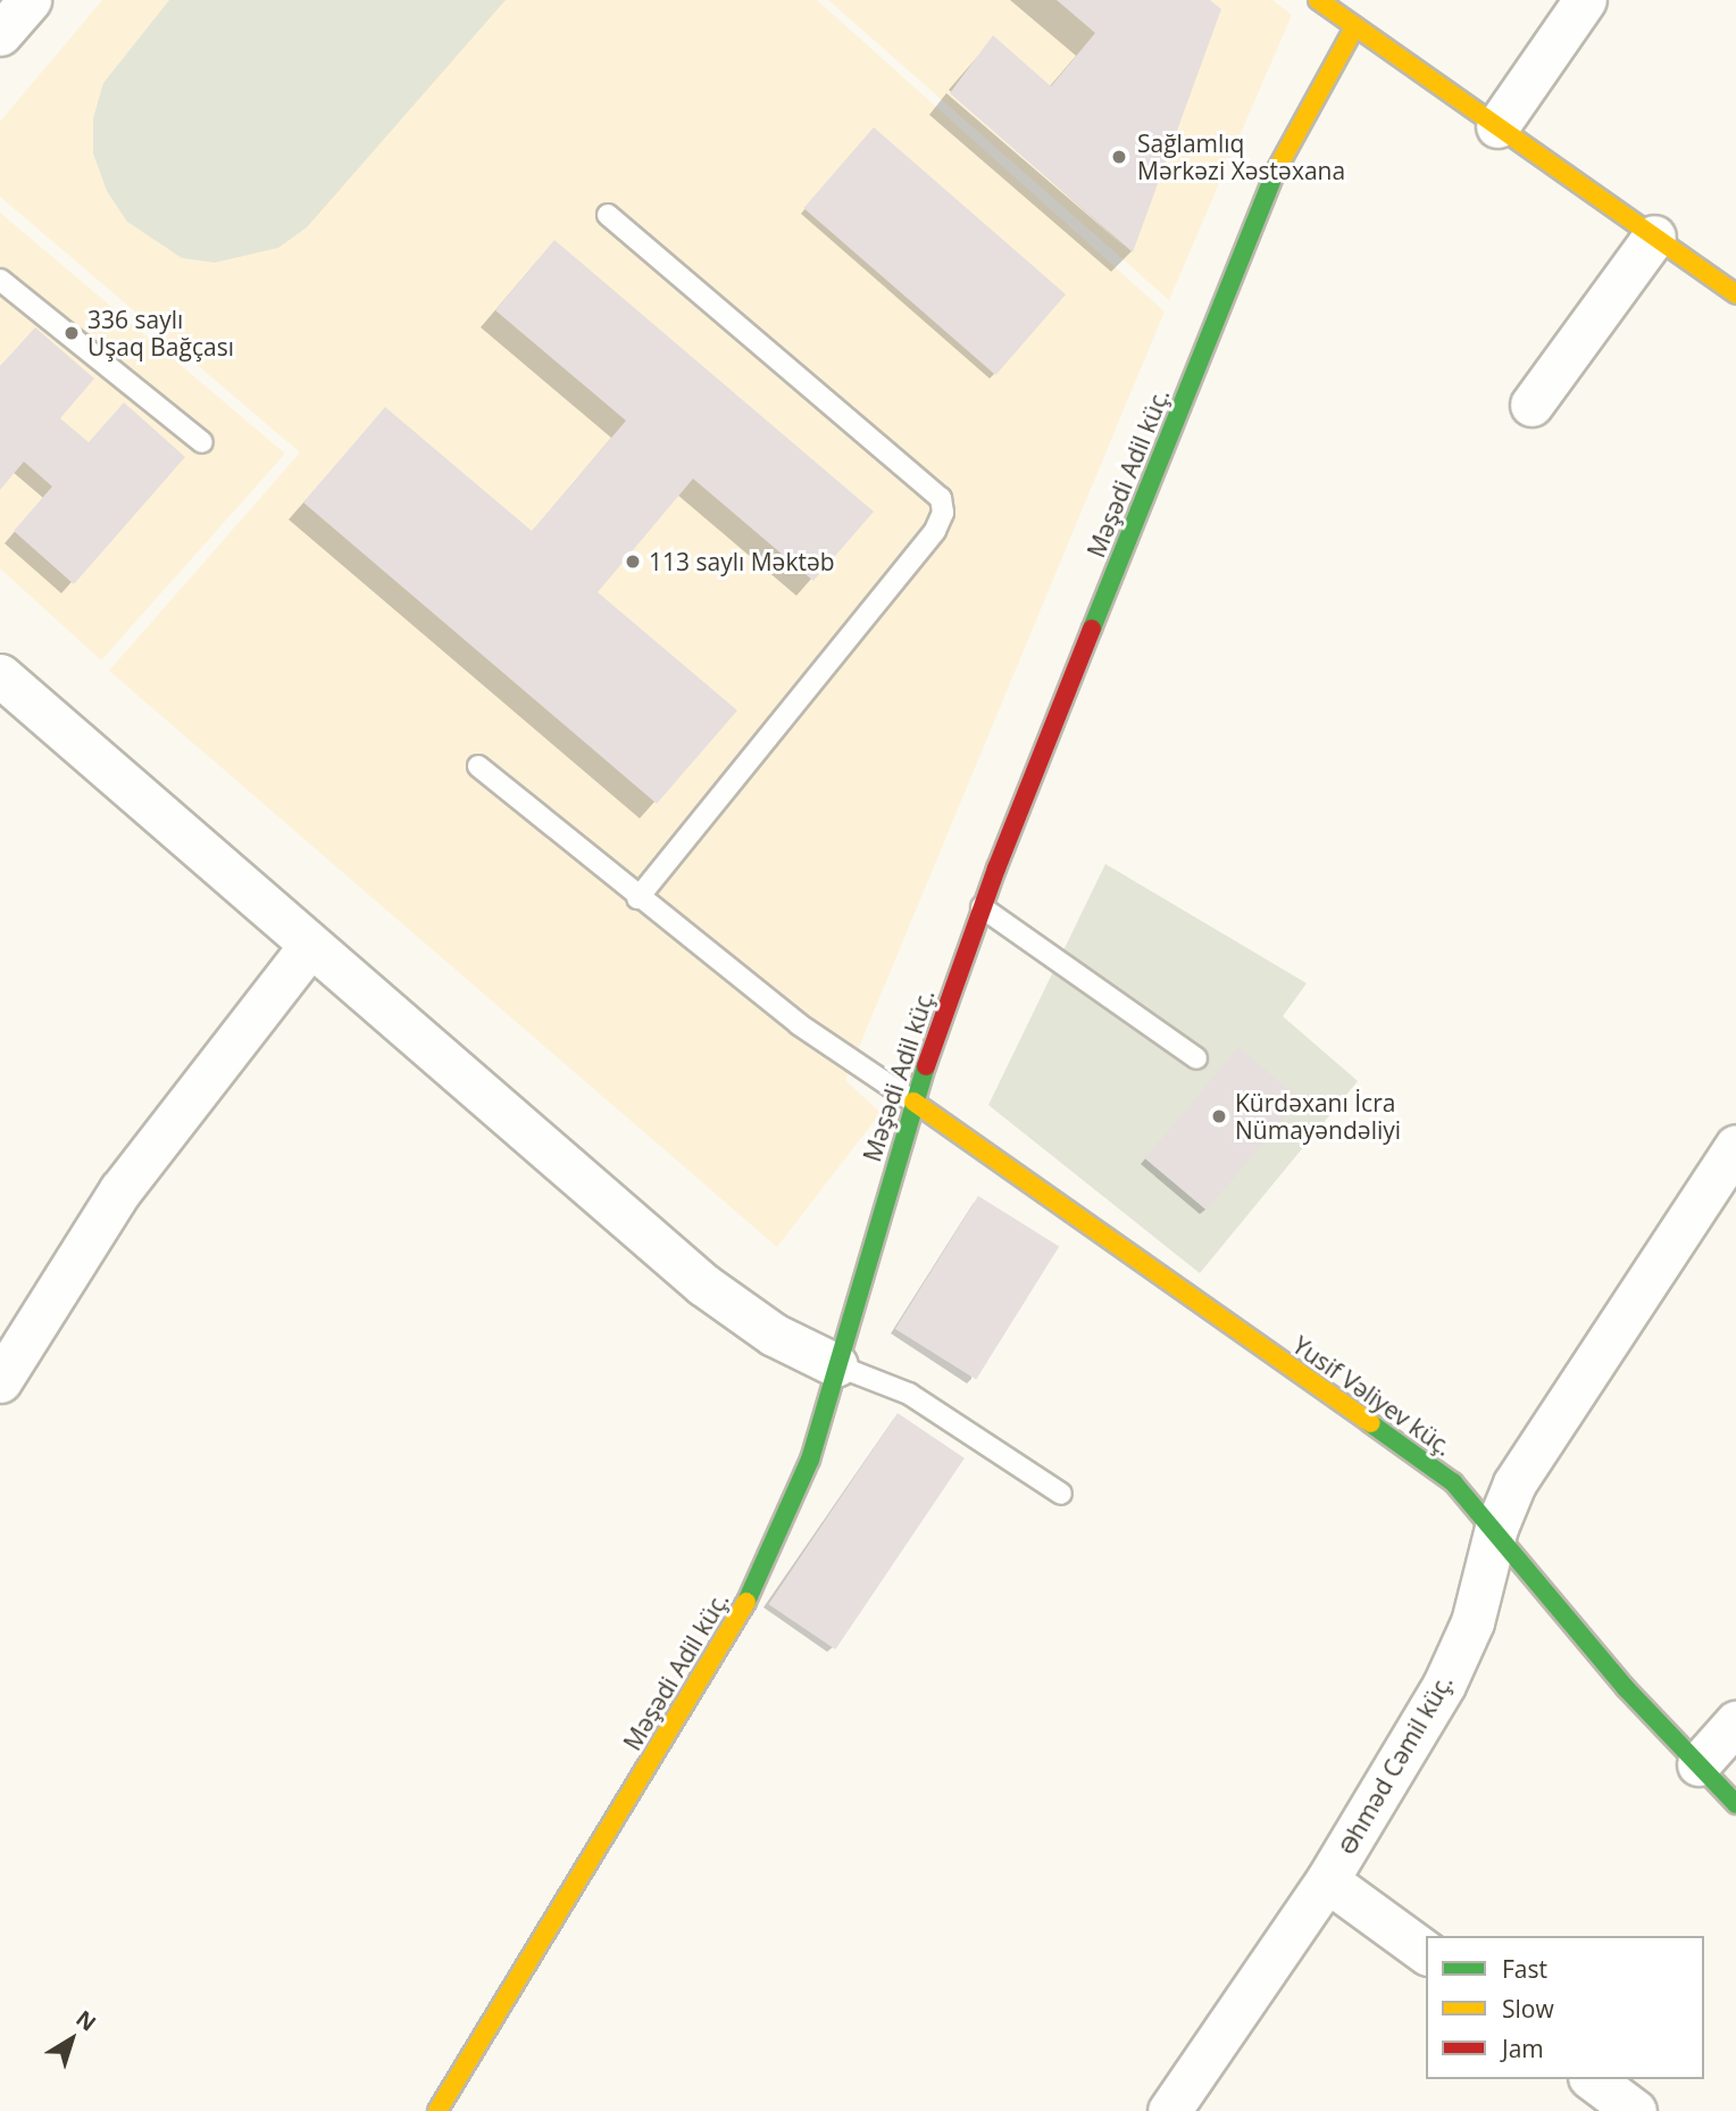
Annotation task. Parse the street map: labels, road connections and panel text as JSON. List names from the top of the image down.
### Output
{
  "streets": {
    "street": ["Məşədi Adil küç.", "Yusif Vəliyev küç.", "Əhməd Cəmil küç."]
  },
  "crossings": [
    ["Məşədi Adil küç.", "Yusif Vəliyev küç."],
    ["Yusif Vəliyev küç.", "Əhməd Cəmil küç."]
  ],
  "places": [
    "Sağlamlıq Mərkəzi Xəstəxana",
    "336 saylı Uşaq Bağçası",
    "113 saylı Məktəb",
    "Kürdəxanı İcra Nümayəndəliyi"
  ],
  "legend": ["Fast", "Slow", "Jam"],
  "north": "top right"
}
